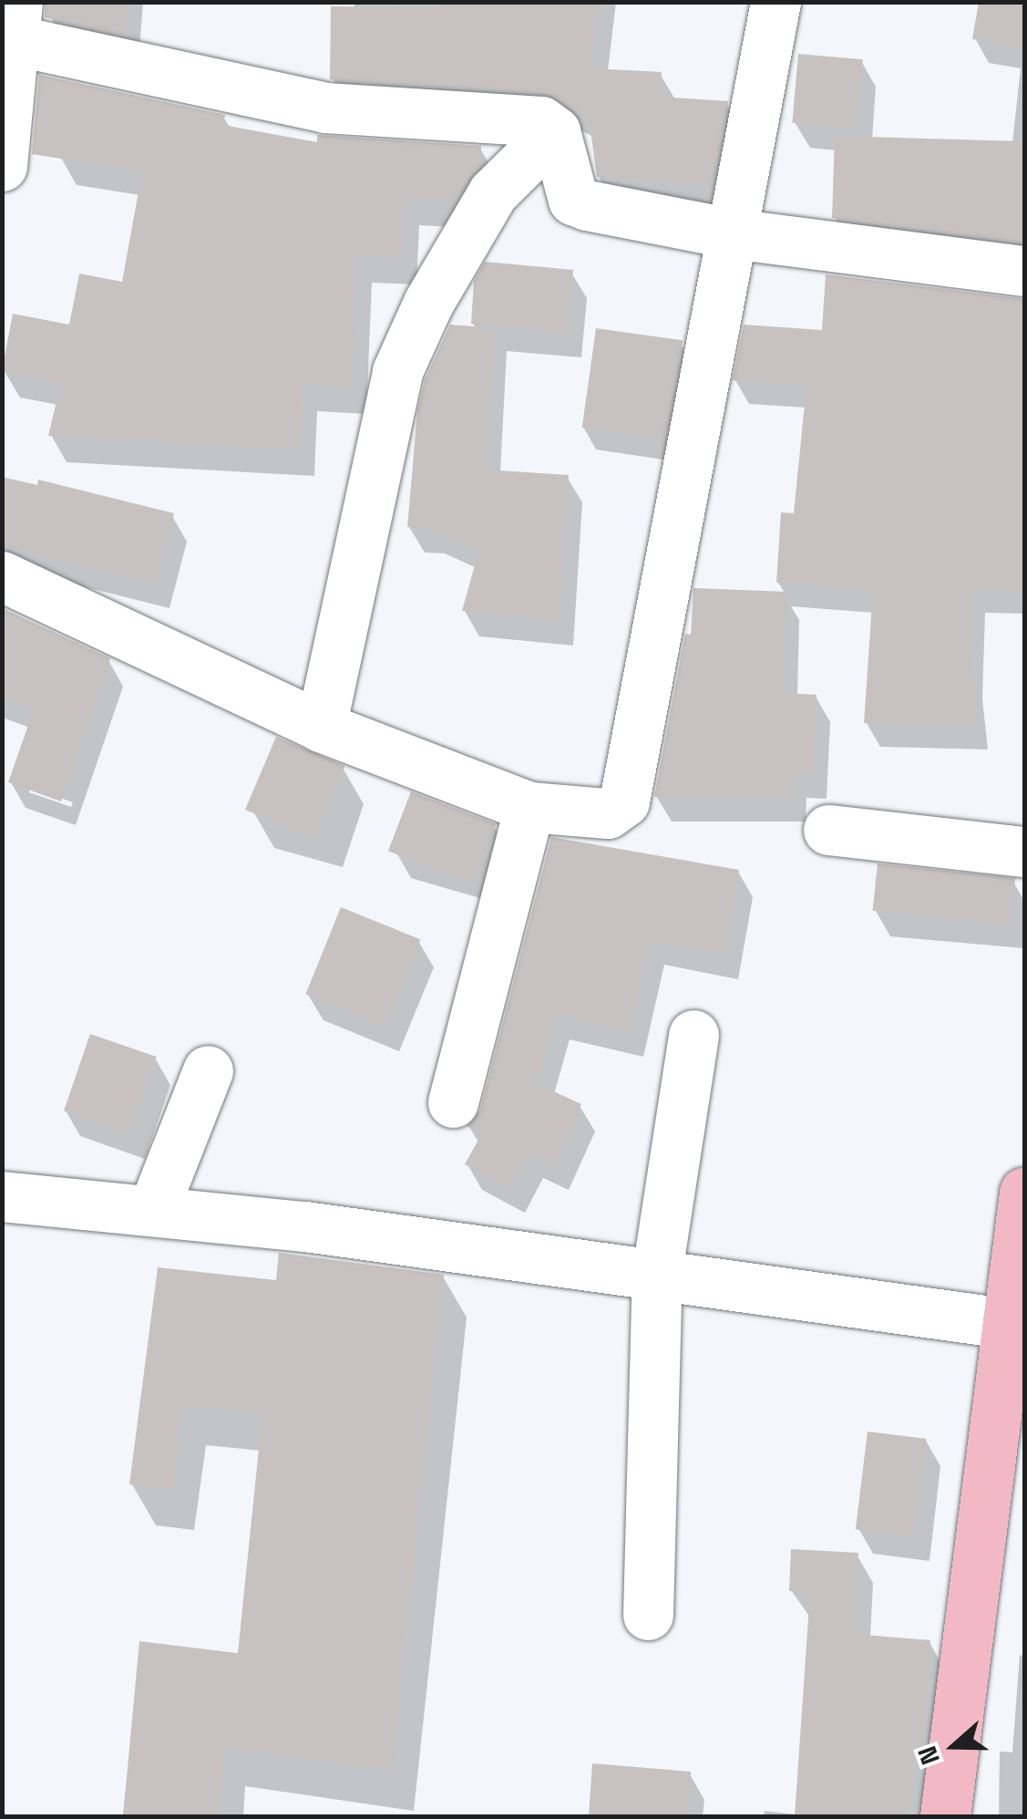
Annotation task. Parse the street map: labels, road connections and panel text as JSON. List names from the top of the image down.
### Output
{
  "north": "left"
}
